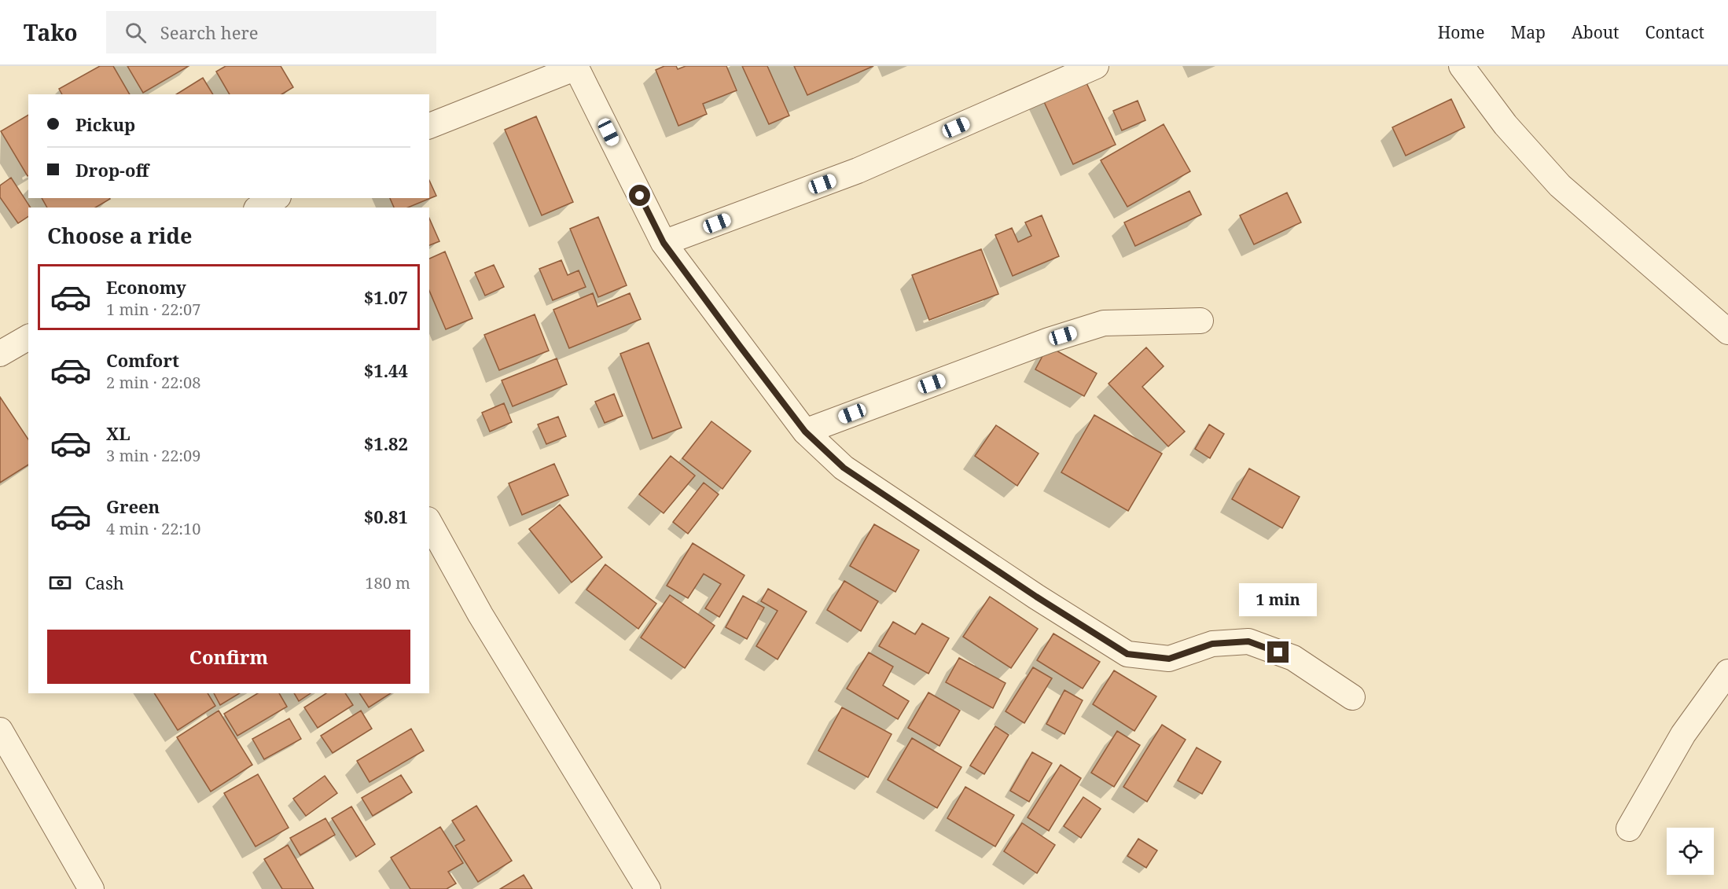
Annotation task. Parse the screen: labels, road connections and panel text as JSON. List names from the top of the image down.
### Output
{
  "page": {
    "header": "Tako",
    "search": "Search here",
    "nav": [
      "Home",
      "Map",
      "About",
      "Contact"
    ],
    "banner": ["Pickup", "Drop-off"],
    "heading": "Choose a ride",
    "list": [
      {
        "name": "Economy",
        "note": "1 min · 22:07",
        "value": "$1.07"
      },
      {
        "name": "Comfort",
        "note": "2 min · 22:08",
        "value": "$1.44"
      },
      {
        "name": "XL",
        "note": "3 min · 22:09",
        "value": "$1.82"
      },
      {
        "name": "Green",
        "note": "4 min · 22:10",
        "value": "$0.81"
      }
    ],
    "pay": ["Cash", "180 m"],
    "bubble": "1 min",
    "buttons": "Confirm"
  }
}
